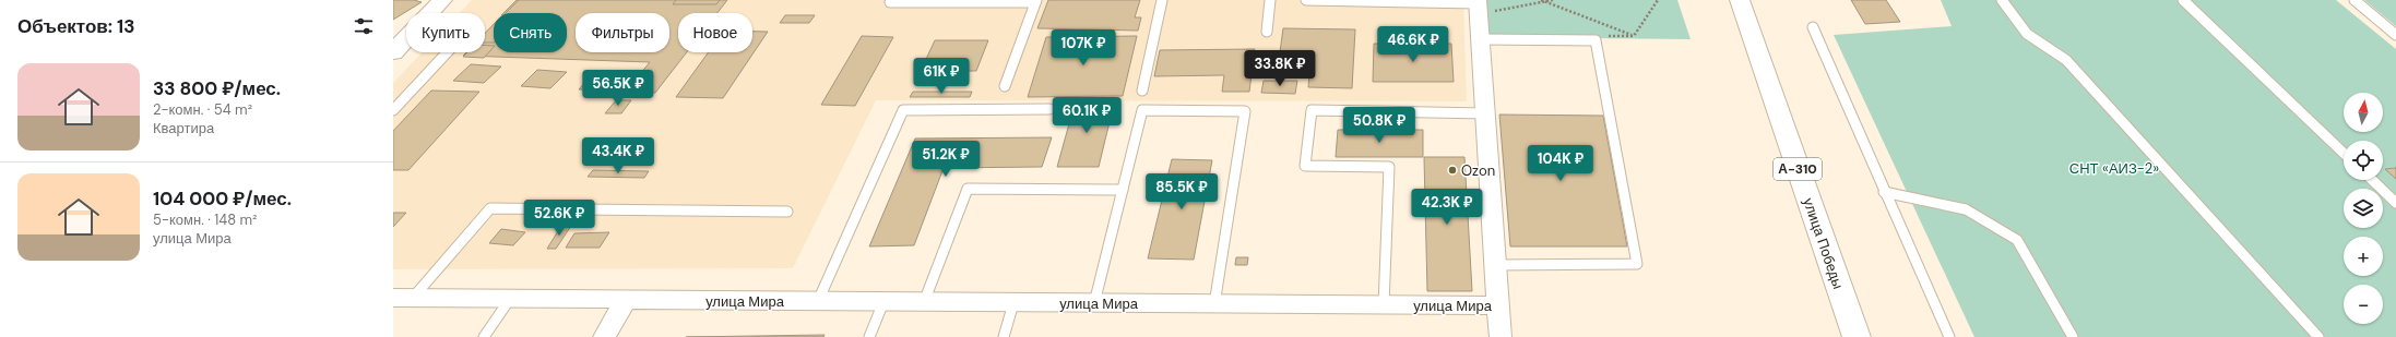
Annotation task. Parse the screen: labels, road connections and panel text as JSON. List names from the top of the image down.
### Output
{
  "streets": {
    "main road": ["А-310", "улица Победы"],
    "street": ["улица Мира"]
  },
  "parks": ["СНТ «АИЗ-2»"],
  "places": ["Ozon"],
  "north": "top",
  "page": {
    "heading": "Объектов: 13",
    "chip": [
      "Купить",
      "Снять",
      "Фильтры",
      "Новое"
    ],
    "price": [
      "46.6K ₽",
      "107K ₽",
      "33.8K ₽",
      "61K ₽",
      "56.5K ₽",
      "60.1K ₽",
      "50.8K ₽",
      "43.4K ₽",
      "51.2K ₽",
      "104K ₽",
      "85.5K ₽",
      "42.3K ₽",
      "52.6K ₽"
    ],
    "list": [
      {
        "name": "33 800 ₽/мес.",
        "note": "2-комн. · 54 m² · Квартира"
      },
      {
        "name": "104 000 ₽/мес.",
        "note": "5-комн. · 148 m² · улица Мира"
      }
    ],
    "map_buttons": ["+", "−"]
  }
}
